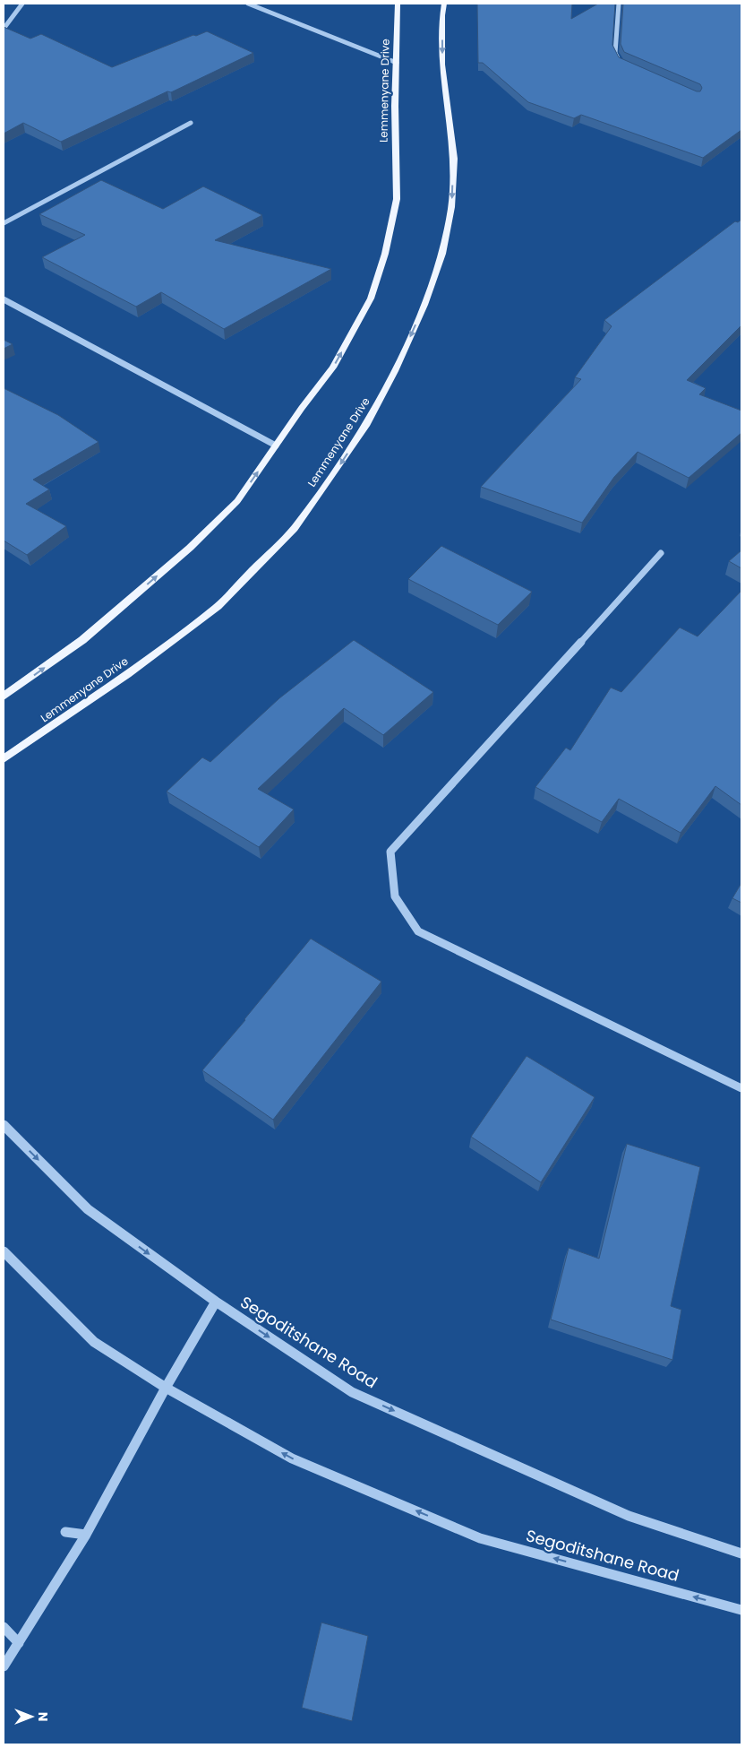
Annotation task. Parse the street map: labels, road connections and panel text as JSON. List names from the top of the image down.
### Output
{
  "streets": {
    "main road": ["Lemmenyane Drive"],
    "street": ["Segoditshane Road"]
  },
  "north": "right"
}
